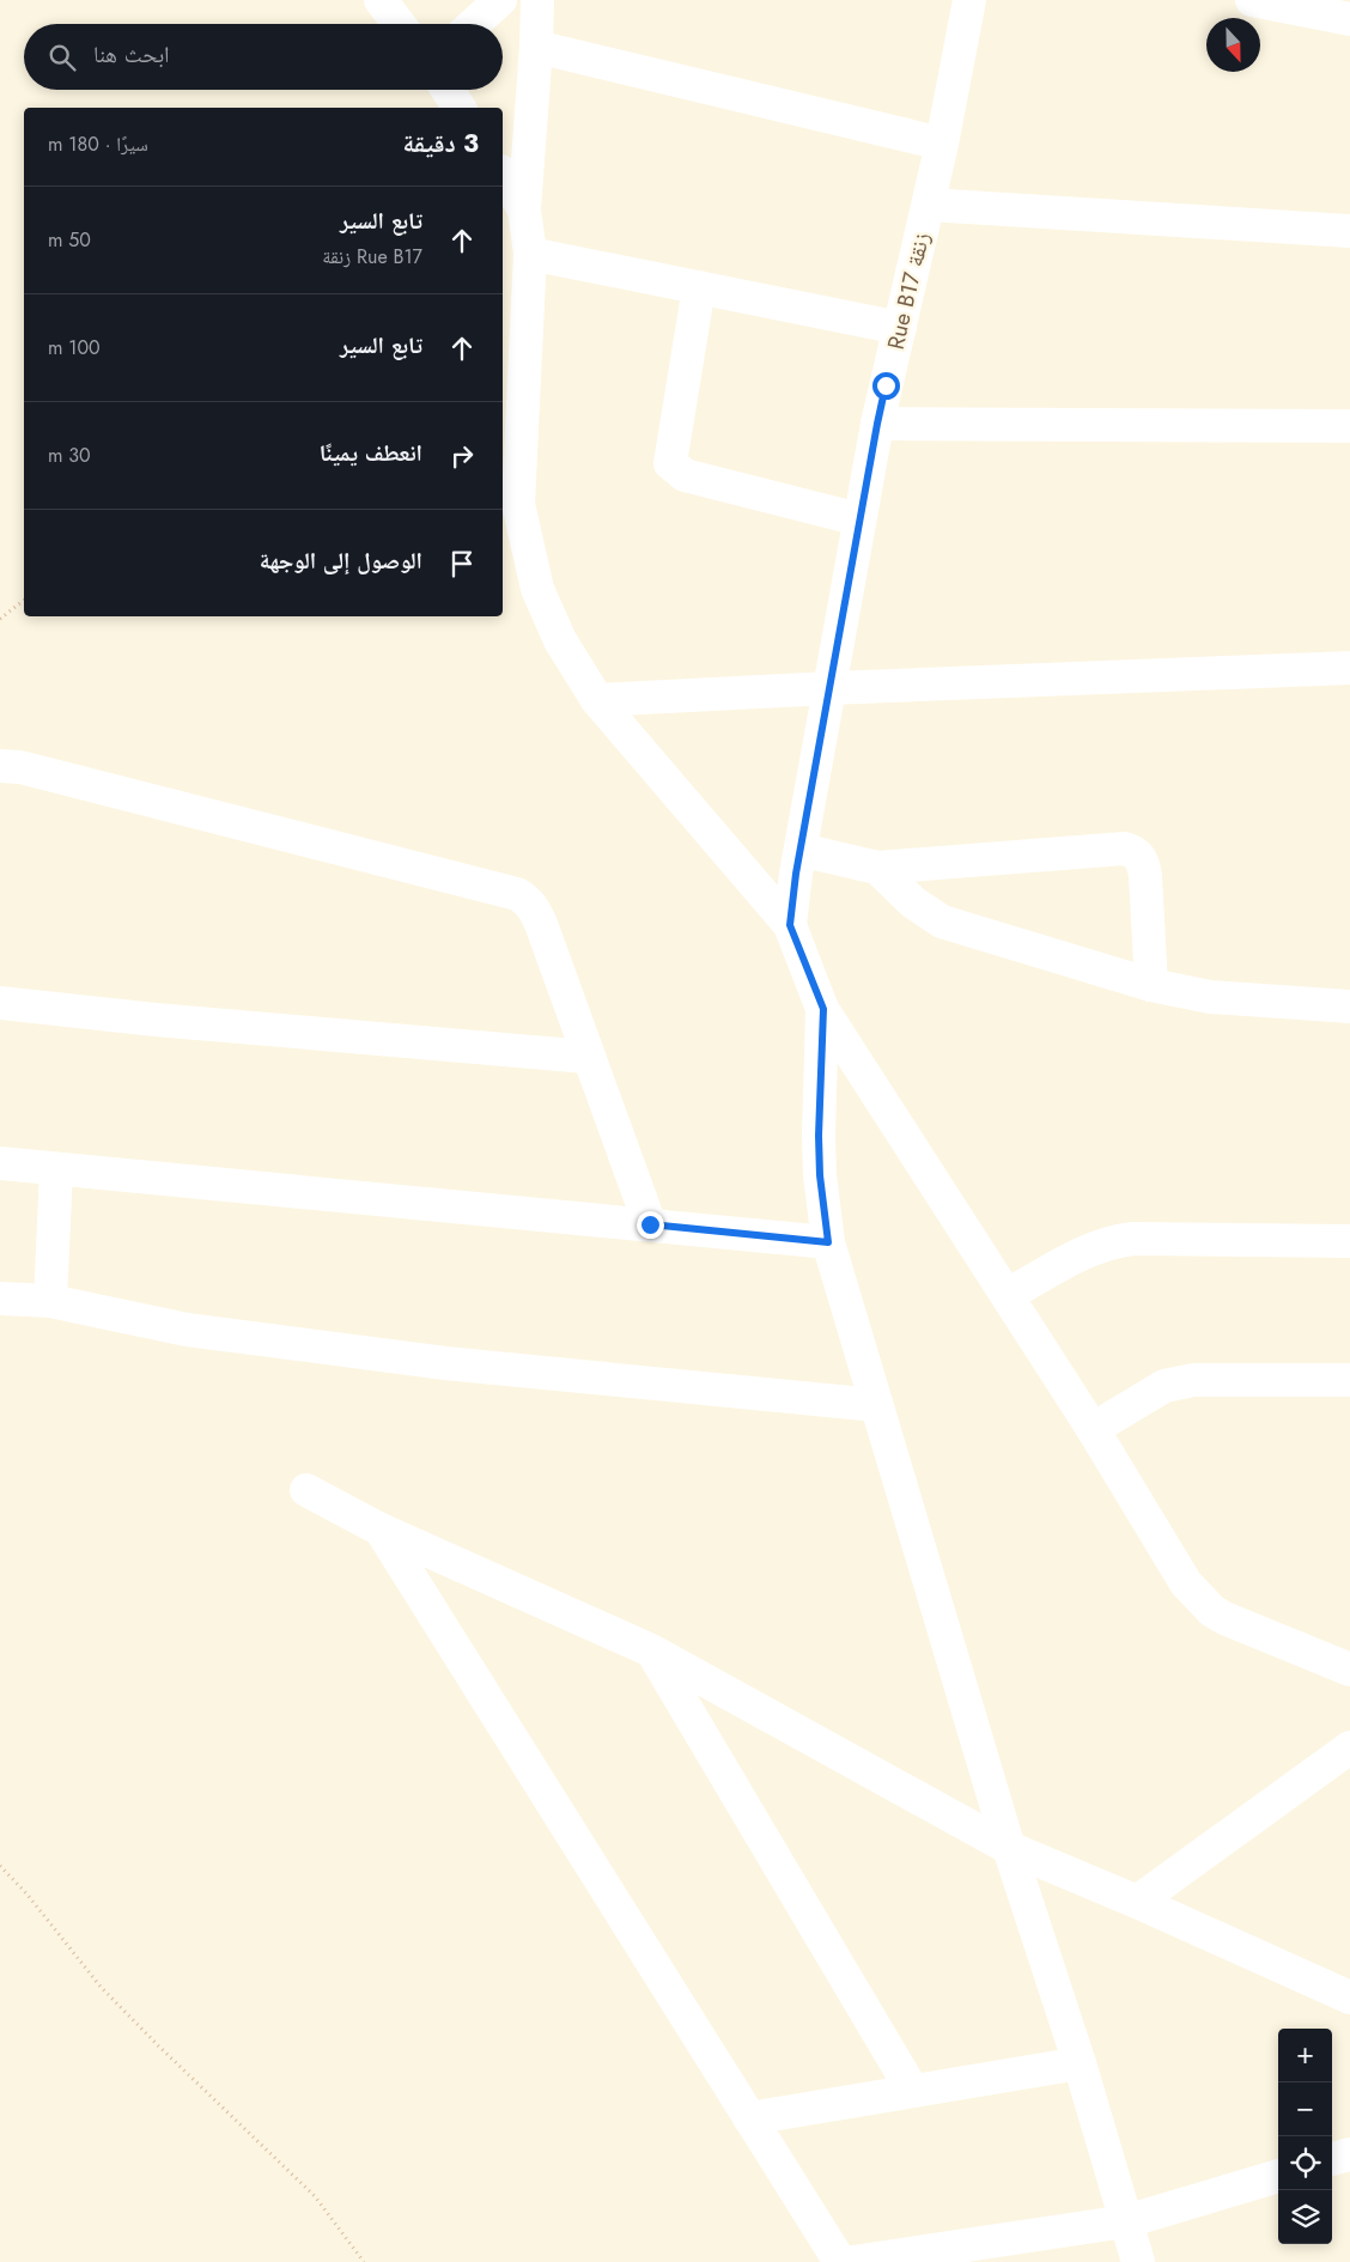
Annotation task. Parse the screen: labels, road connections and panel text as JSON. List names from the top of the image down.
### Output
{
  "streets": {
    "street": ["Rue B17 زنقة"]
  },
  "north": "bottom",
  "page": {
    "search": "ابحث هنا",
    "heading": ["3 دقيقة", "سيرًا · 180 m"],
    "list": [
      ["تابع السير", "Rue B17 زنقة", "50 m"],
      ["تابع السير", "100 m"],
      ["انعطف يمينًا", "30 m"],
      "الوصول إلى الوجهة"
    ],
    "map_buttons": ["+", "−"]
  }
}
